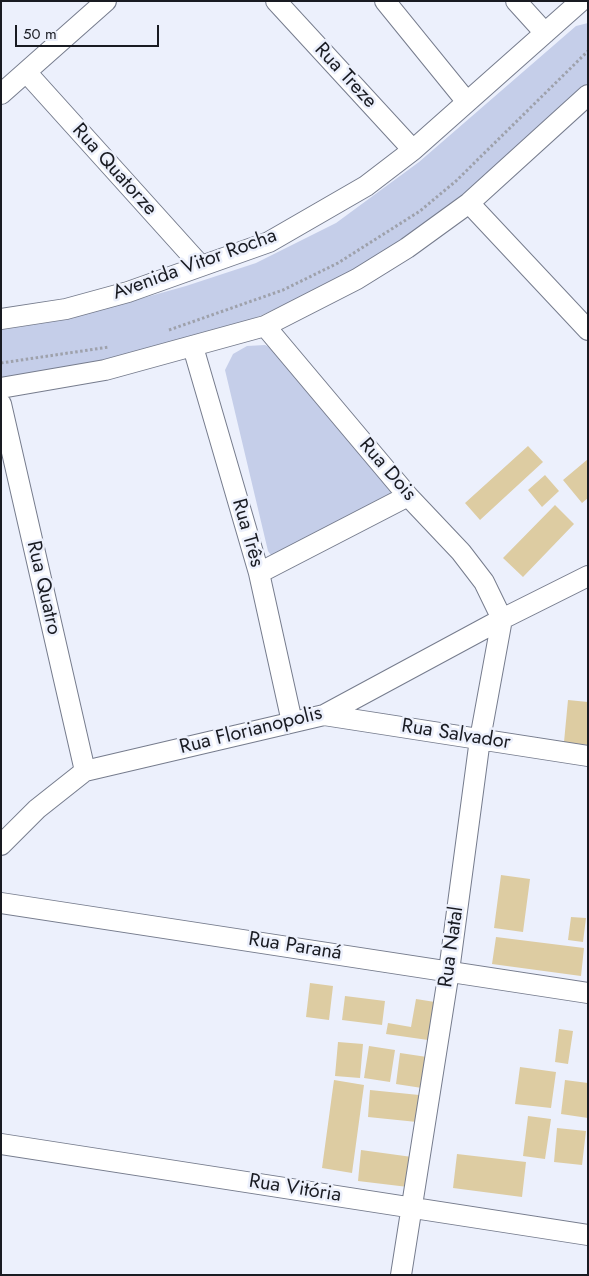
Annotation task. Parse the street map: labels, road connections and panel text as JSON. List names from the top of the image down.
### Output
{
  "streets": {
    "street": [
      "Rua Treze",
      "Rua Quatorze",
      "Avenida Vitor Rocha",
      "Rua Dois",
      "Rua Três",
      "Rua Quatro",
      "Rua Florianopolis",
      "Rua Salvador",
      "Rua Paraná",
      "Rua Natal",
      "Rua Vitória"
    ]
  },
  "crossings": [
    ["Rua Treze", "Avenida Vitor Rocha"],
    ["Rua Quatorze", "Avenida Vitor Rocha"],
    ["Rua Dois", "Rua Florianopolis"],
    ["Rua Dois", "Rua Natal"],
    ["Rua Três", "Rua Florianopolis"],
    ["Rua Quatro", "Rua Florianopolis"],
    ["Rua Florianopolis", "Rua Salvador"],
    ["Rua Florianopolis", "Rua Natal"],
    ["Rua Salvador", "Rua Natal"],
    ["Rua Paraná", "Rua Natal"],
    ["Rua Natal", "Rua Vitória"]
  ],
  "scale_bar": "50 m"
}
